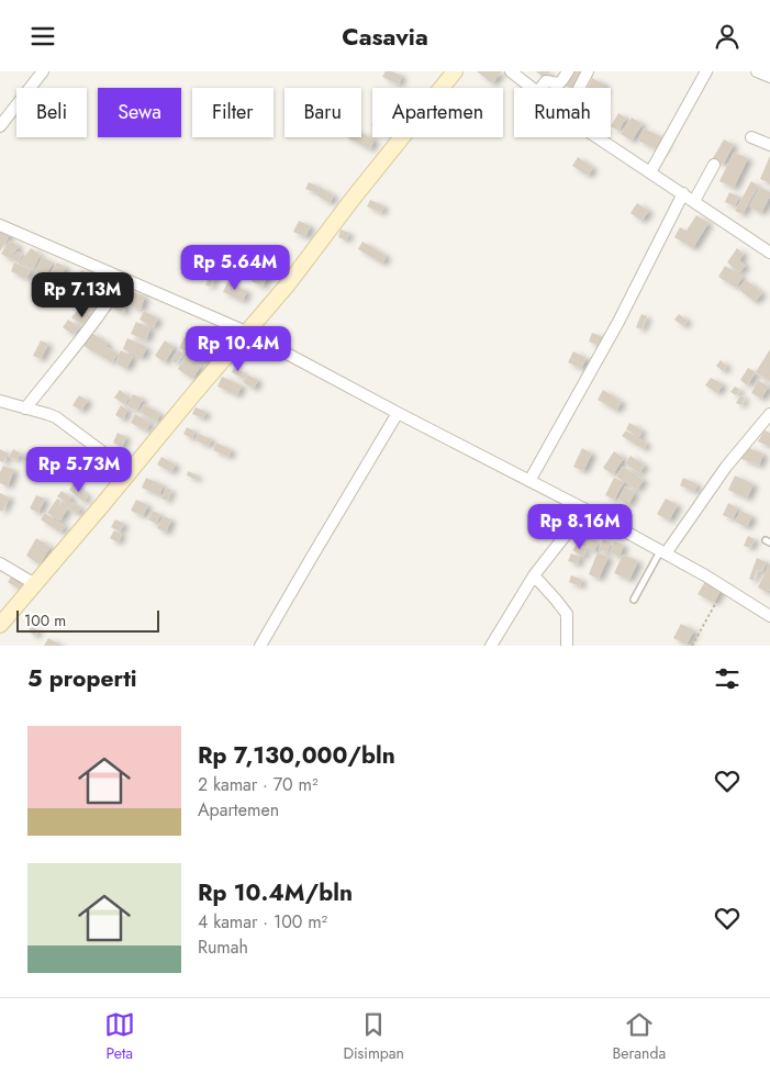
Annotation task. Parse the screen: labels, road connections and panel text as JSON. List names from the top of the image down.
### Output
{
  "scale_bar": "100 m",
  "page": {
    "header": "Casavia",
    "chip": [
      "Beli",
      "Sewa",
      "Filter",
      "Baru",
      "Apartemen",
      "Rumah"
    ],
    "price": [
      "Rp 5.64M",
      "Rp 7.13M",
      "Rp 10.4M",
      "Rp 5.73M",
      "Rp 8.16M"
    ],
    "scale": "100 m",
    "heading": "5 properti",
    "list": [
      {
        "name": "Rp 7,130,000/bln",
        "note": "2 kamar · 70 m² · Apartemen"
      },
      {
        "name": "Rp 10.4M/bln",
        "note": "4 kamar · 100 m² · Rumah"
      }
    ],
    "tabs": ["Peta", "Disimpan", "Beranda"]
  }
}
